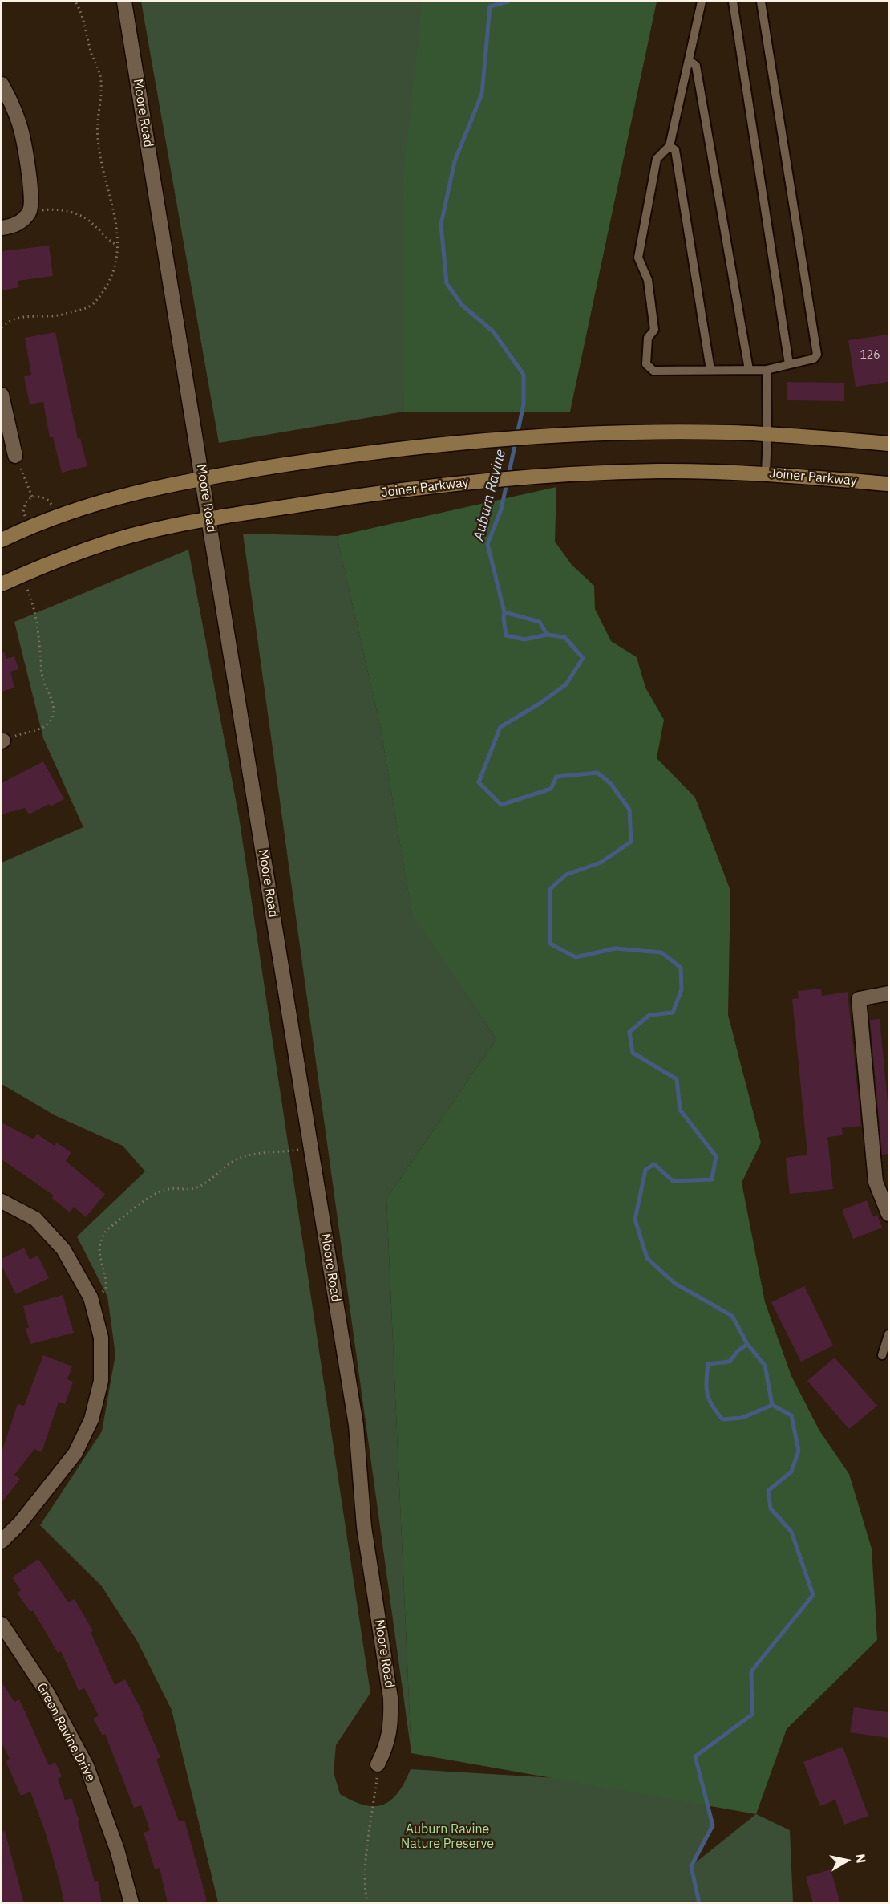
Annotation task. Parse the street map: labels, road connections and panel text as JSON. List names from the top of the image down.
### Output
{
  "streets": {
    "main road": ["Joiner Parkway"],
    "street": ["Moore Road", "Green Ravine Drive"]
  },
  "crossings": [
    ["Moore Road", "Joiner Parkway"]
  ],
  "water": ["Auburn Ravine"],
  "parks": ["Auburn Ravine Nature Preserve"],
  "house_numbers": ["126"],
  "north": "right"
}
